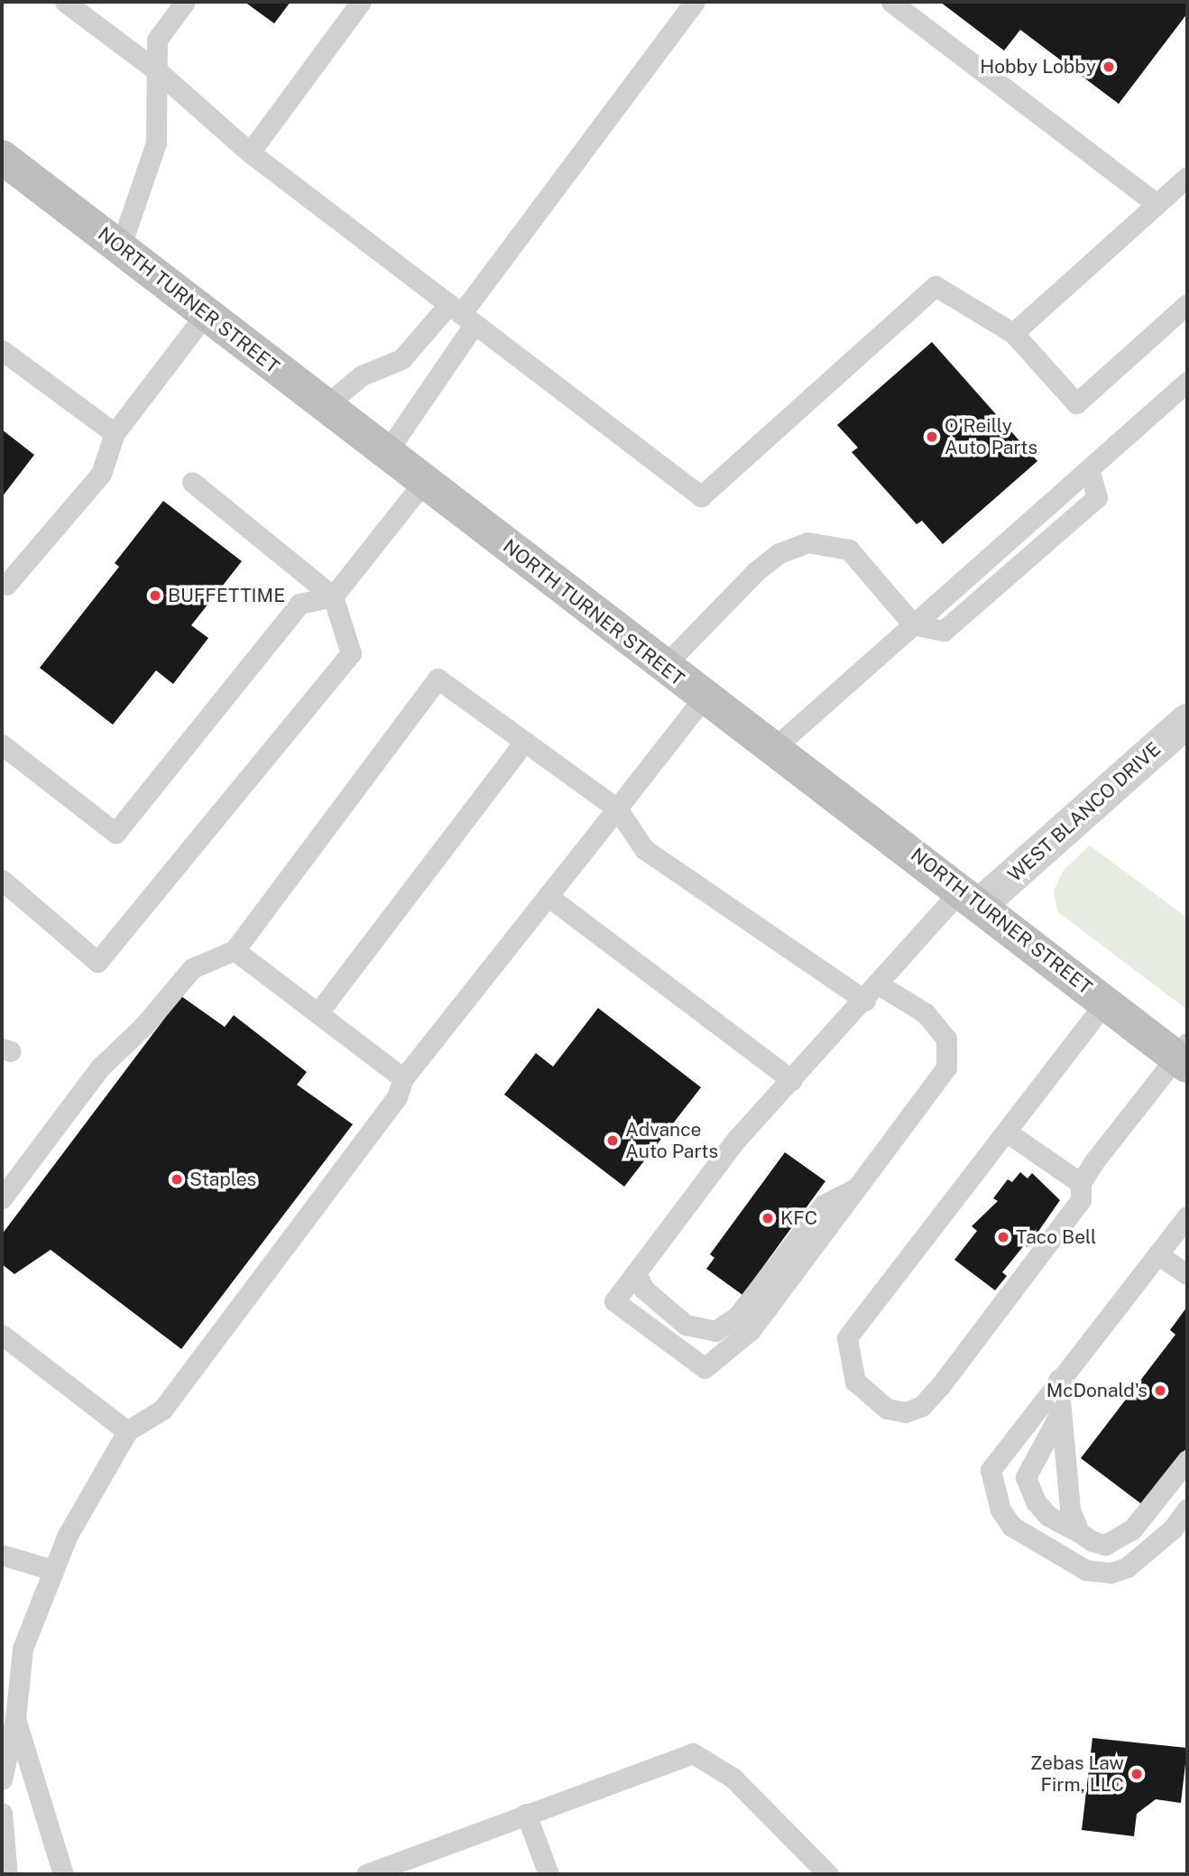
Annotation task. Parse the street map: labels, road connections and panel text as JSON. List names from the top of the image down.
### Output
{
  "streets": {
    "main road": ["NORTH TURNER STREET"],
    "street": ["WEST BLANCO DRIVE"]
  },
  "crossings": [
    ["NORTH TURNER STREET", "WEST BLANCO DRIVE"]
  ],
  "places": [
    "Hobby Lobby",
    "O'Reilly Auto Parts",
    "BUFFETTIME",
    "Advance Auto Parts",
    "Staples",
    "KFC",
    "Taco Bell",
    "McDonald's",
    "Zebas Law Firm, LLC"
  ]
}
